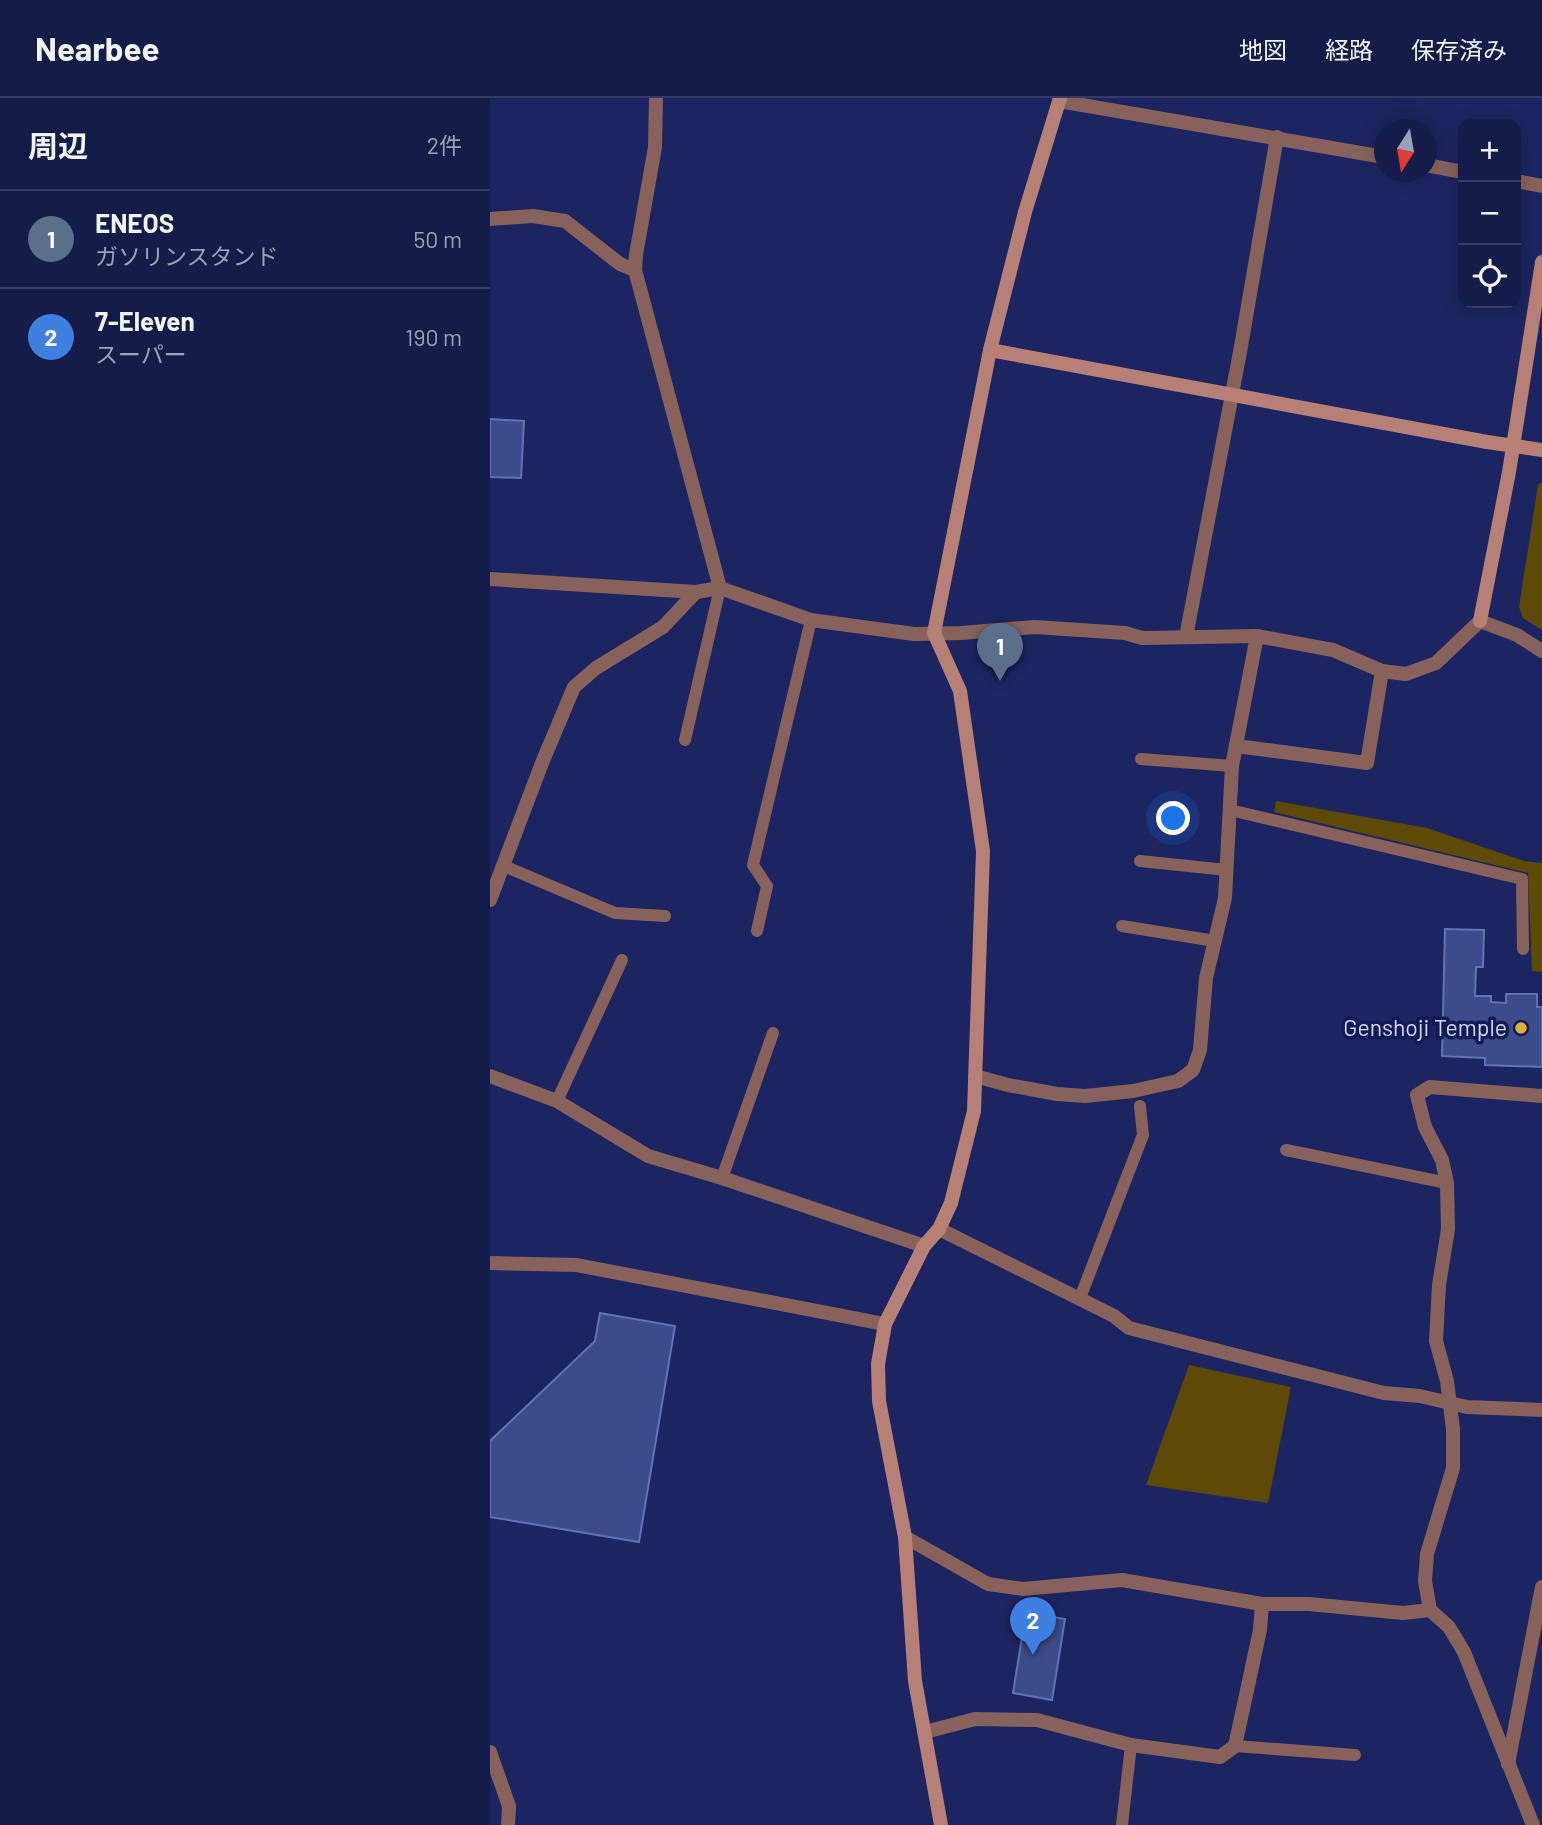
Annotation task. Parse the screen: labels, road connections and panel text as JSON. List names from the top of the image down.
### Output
{
  "places": ["Genshoji Temple"],
  "north": "bottom",
  "page": {
    "header": "Nearbee",
    "nav": ["地図", "経路", "保存済み"],
    "heading": ["周辺", "2件"],
    "map_buttons": ["+", "−"],
    "list": [
      {
        "mark": "1",
        "name": "ENEOS",
        "note": "ガソリンスタンド",
        "value": "50 m"
      },
      {
        "mark": "2",
        "name": "7-Eleven",
        "note": "スーパー",
        "value": "190 m"
      }
    ],
    "pins": ["1", "2"]
  }
}
